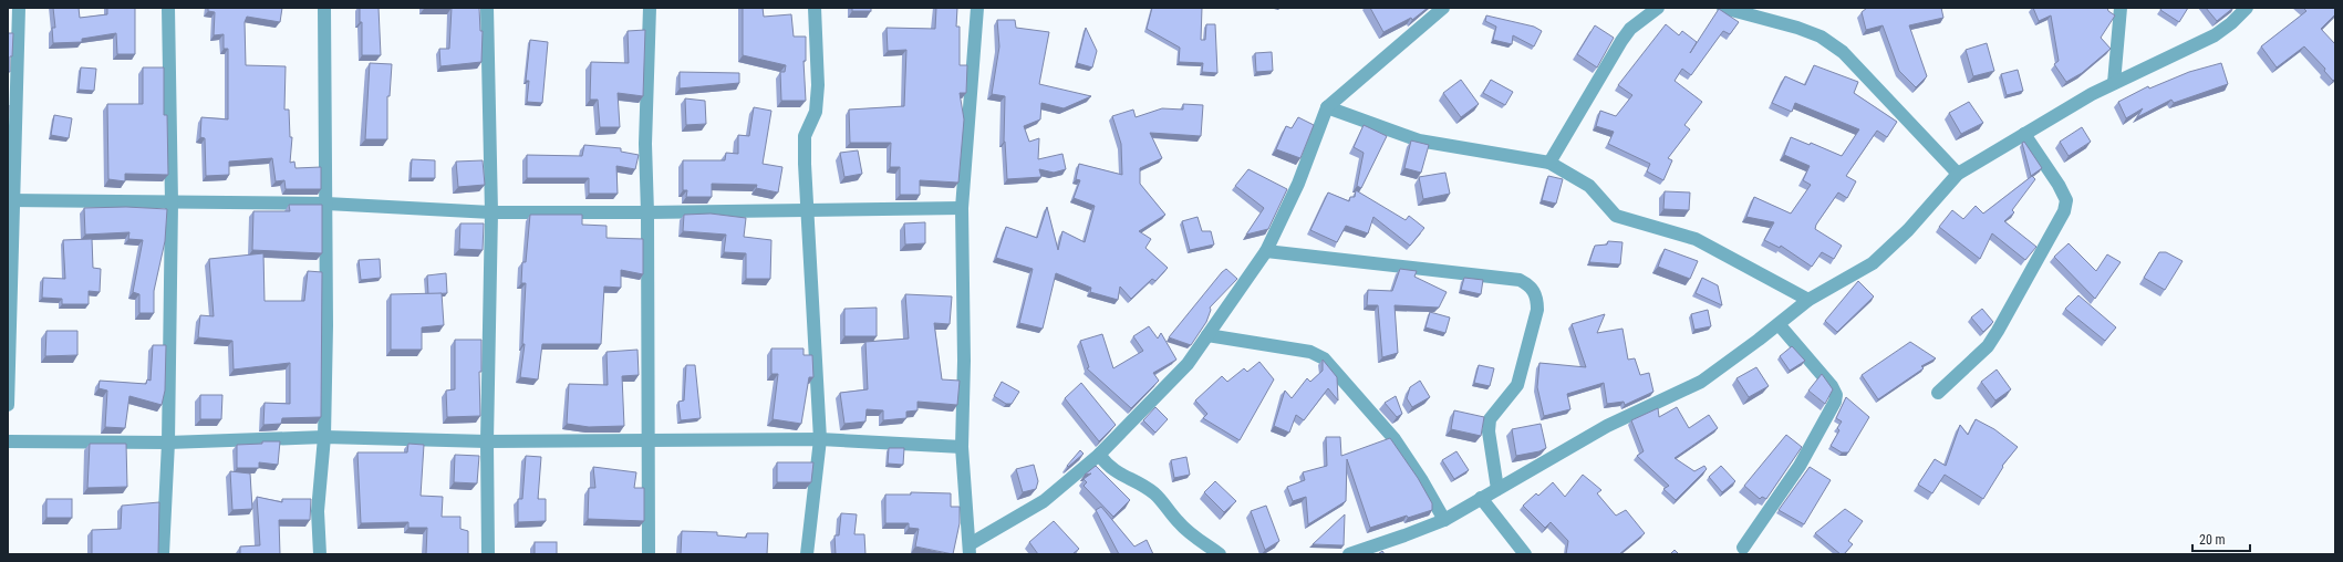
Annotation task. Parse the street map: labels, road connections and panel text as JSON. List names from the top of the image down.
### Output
{
  "scale_bar": "20 m"
}
